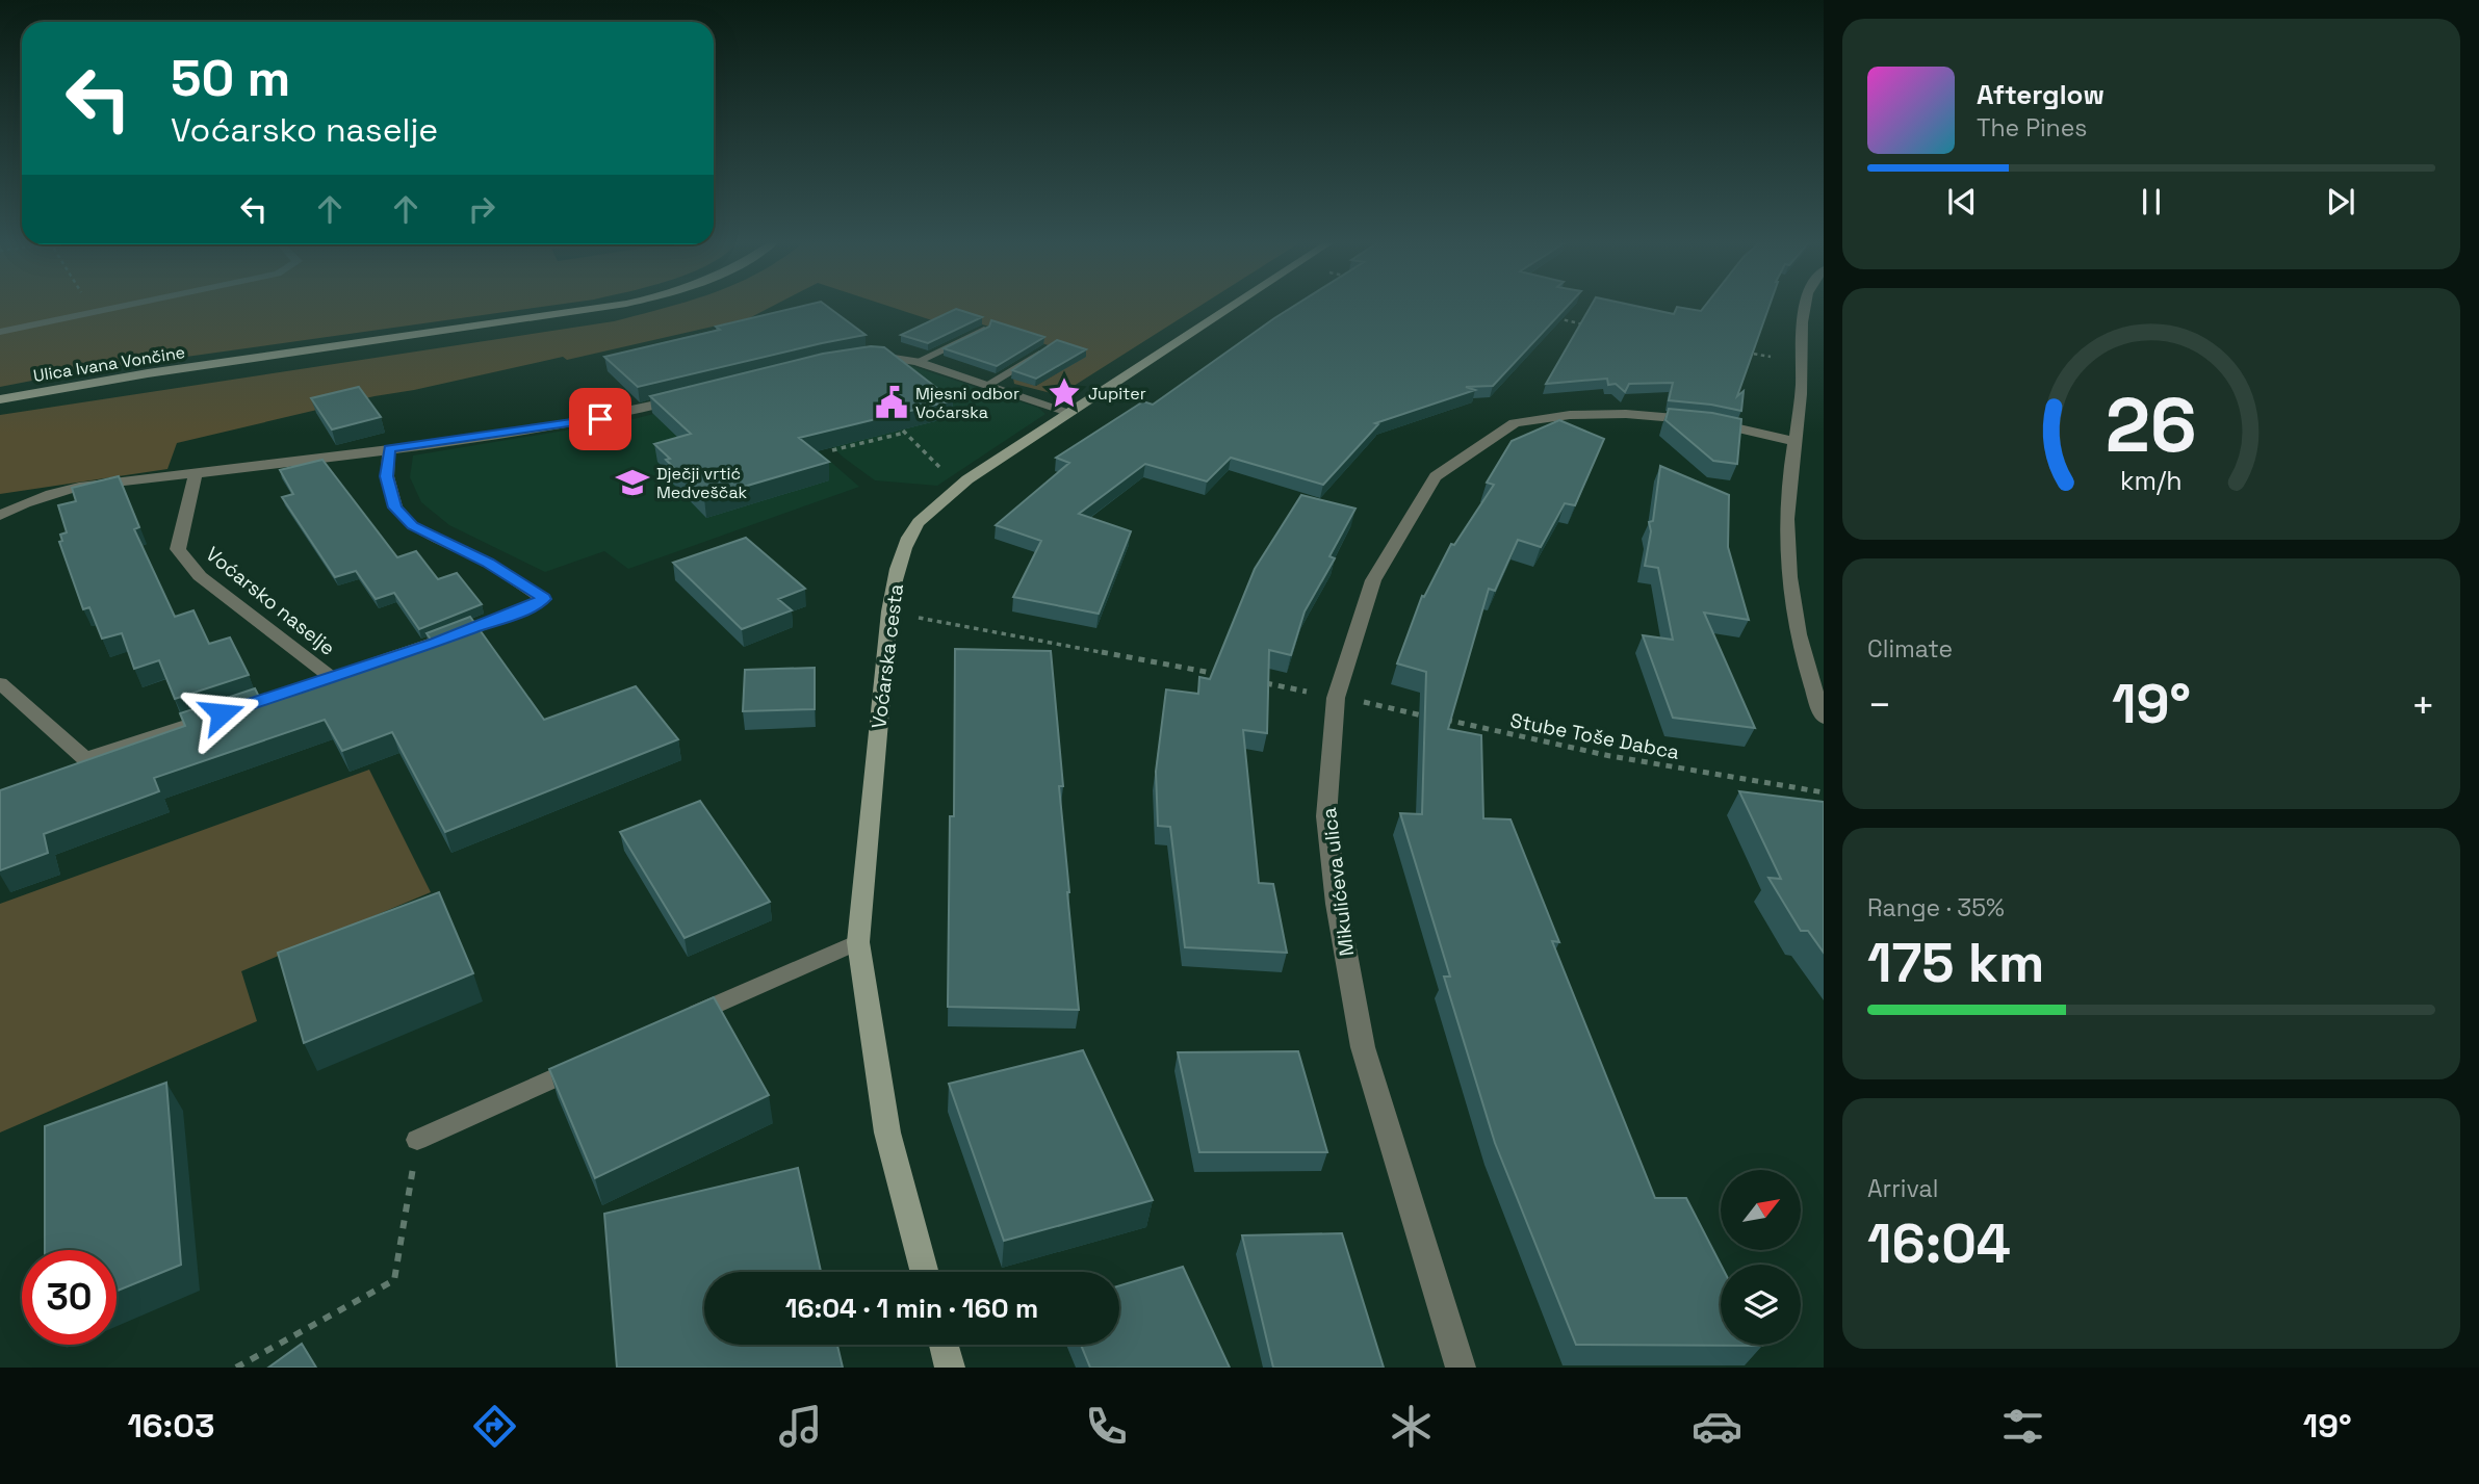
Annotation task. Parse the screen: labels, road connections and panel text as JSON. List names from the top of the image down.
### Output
{
  "streets": {
    "street": [
      "Ulica Ivana Vončine",
      "Voćarsko naselje",
      "Voćarska cesta",
      "Mikulićeva ulica"
    ],
    "path": ["Stube Toše Dabca"]
  },
  "places": {
    "place": ["Jupiter"],
    "public building": ["Mjesni odbor Voćarska"],
    "school or university": ["Dječji vrtić Medveščak"]
  },
  "north": "top right",
  "page": {
    "turn": ["50 m", "Voćarsko naselje"],
    "song": ["Afterglow", "The Pines"],
    "tile": [
      "Climate",
      ["Range · 35%", "175 km"],
      ["Arrival", "16:04"]
    ],
    "heat": ["−", "19°", "+"],
    "limit": "30",
    "trip": "16:04 · 1 min · 160 m",
    "tabs": ["16:03", "19°"],
    "gauge": ["26", "km/h"]
  }
}
